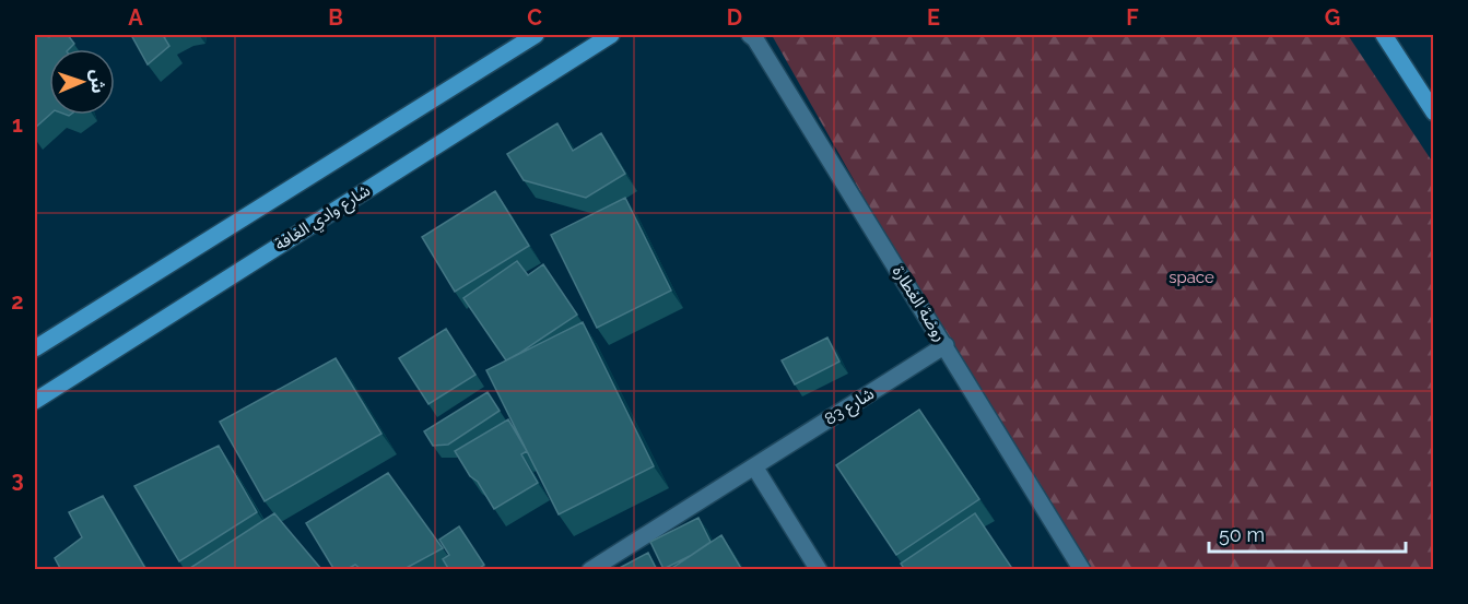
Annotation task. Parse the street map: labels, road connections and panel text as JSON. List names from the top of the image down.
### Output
{
  "streets": {
    "street": ["شارع وادي الغافة", "روضة الغطارة", "شارع 83"]
  },
  "crossings": [
    ["روضة الغطارة", "شارع 83"]
  ],
  "parks": ["space"],
  "scale_bar": "50 m",
  "north": "right",
  "grid": {
    "columns": [
      "A",
      "B",
      "C",
      "D",
      "E",
      "F",
      "G"
    ],
    "rows": ["1", "2", "3"]
  }
}
